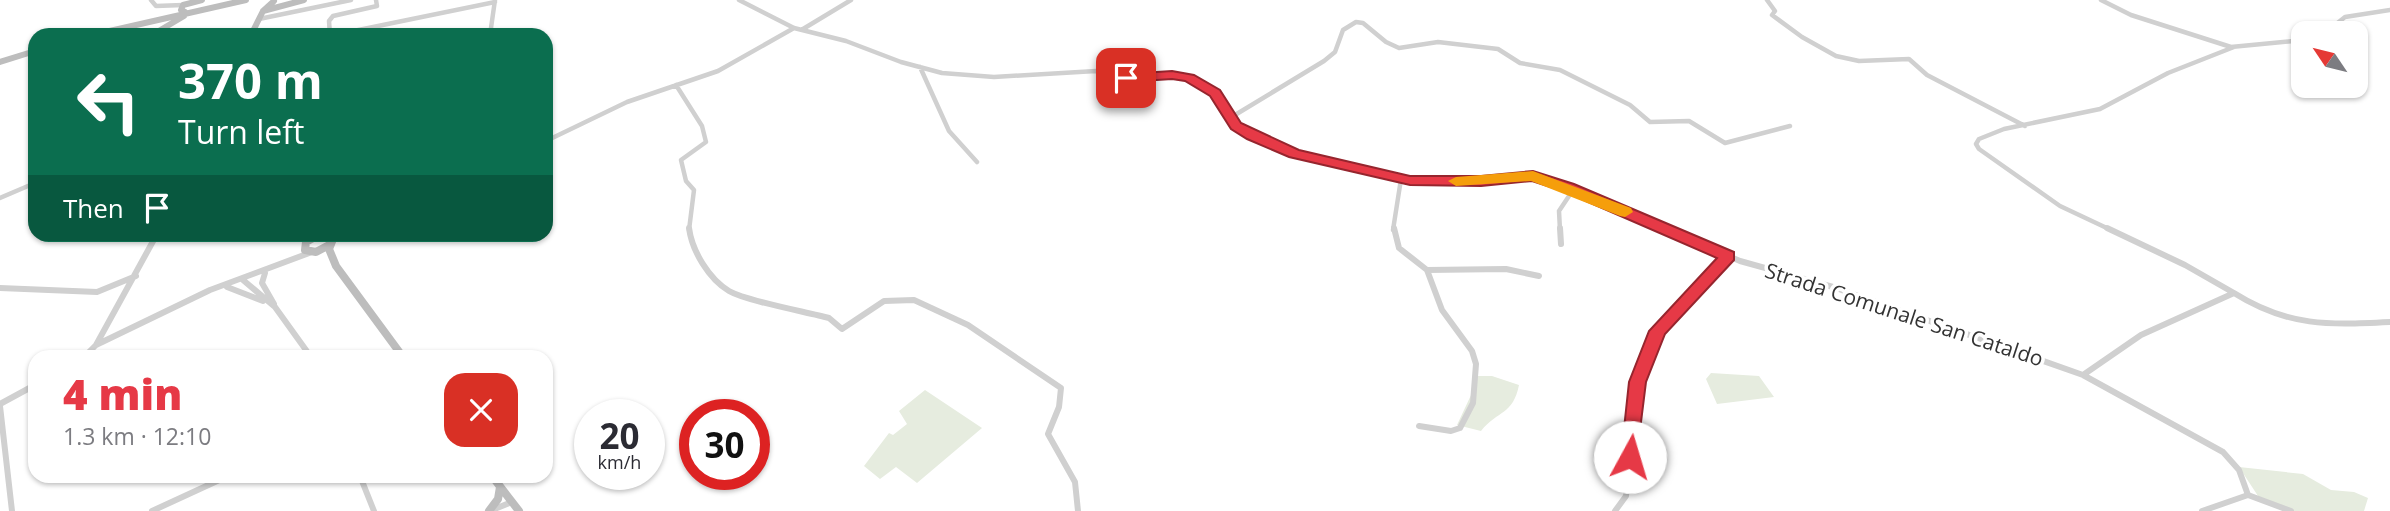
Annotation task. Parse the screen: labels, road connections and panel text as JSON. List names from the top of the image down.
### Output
{
  "streets": {
    "street": ["Strada Comunale San Cataldo"]
  },
  "north": "top left",
  "page": {
    "turn": ["370 m", "Turn left"],
    "then": "Then",
    "heading": ["4 min", "1.3 km · 12:10"],
    "speed": "20 km/h",
    "limit": "30"
  }
}
